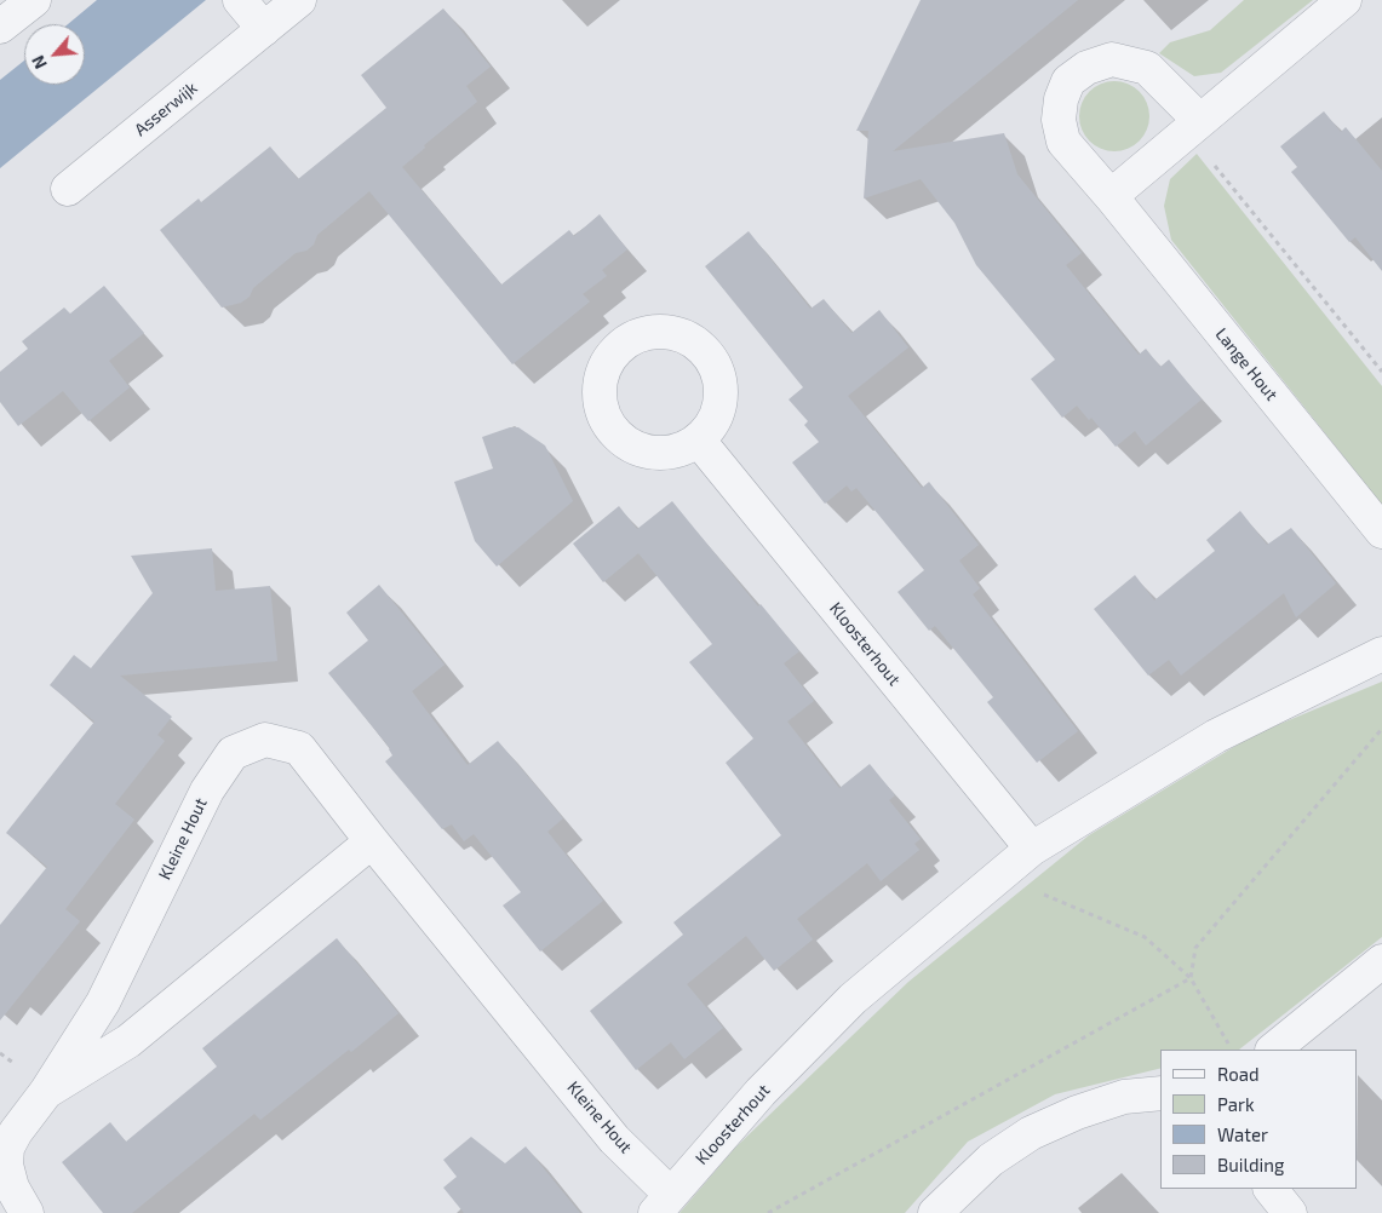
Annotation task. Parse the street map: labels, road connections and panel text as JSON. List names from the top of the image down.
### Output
{
  "streets": {
    "street": [
      "Asserwijk",
      "Lange Hout",
      "Kloosterhout",
      "Kleine Hout"
    ]
  },
  "crossings": [
    ["Kloosterhout", "Kleine Hout"]
  ],
  "legend": [
    "Road",
    "Park",
    "Water",
    "Building"
  ],
  "north": "bottom left"
}
